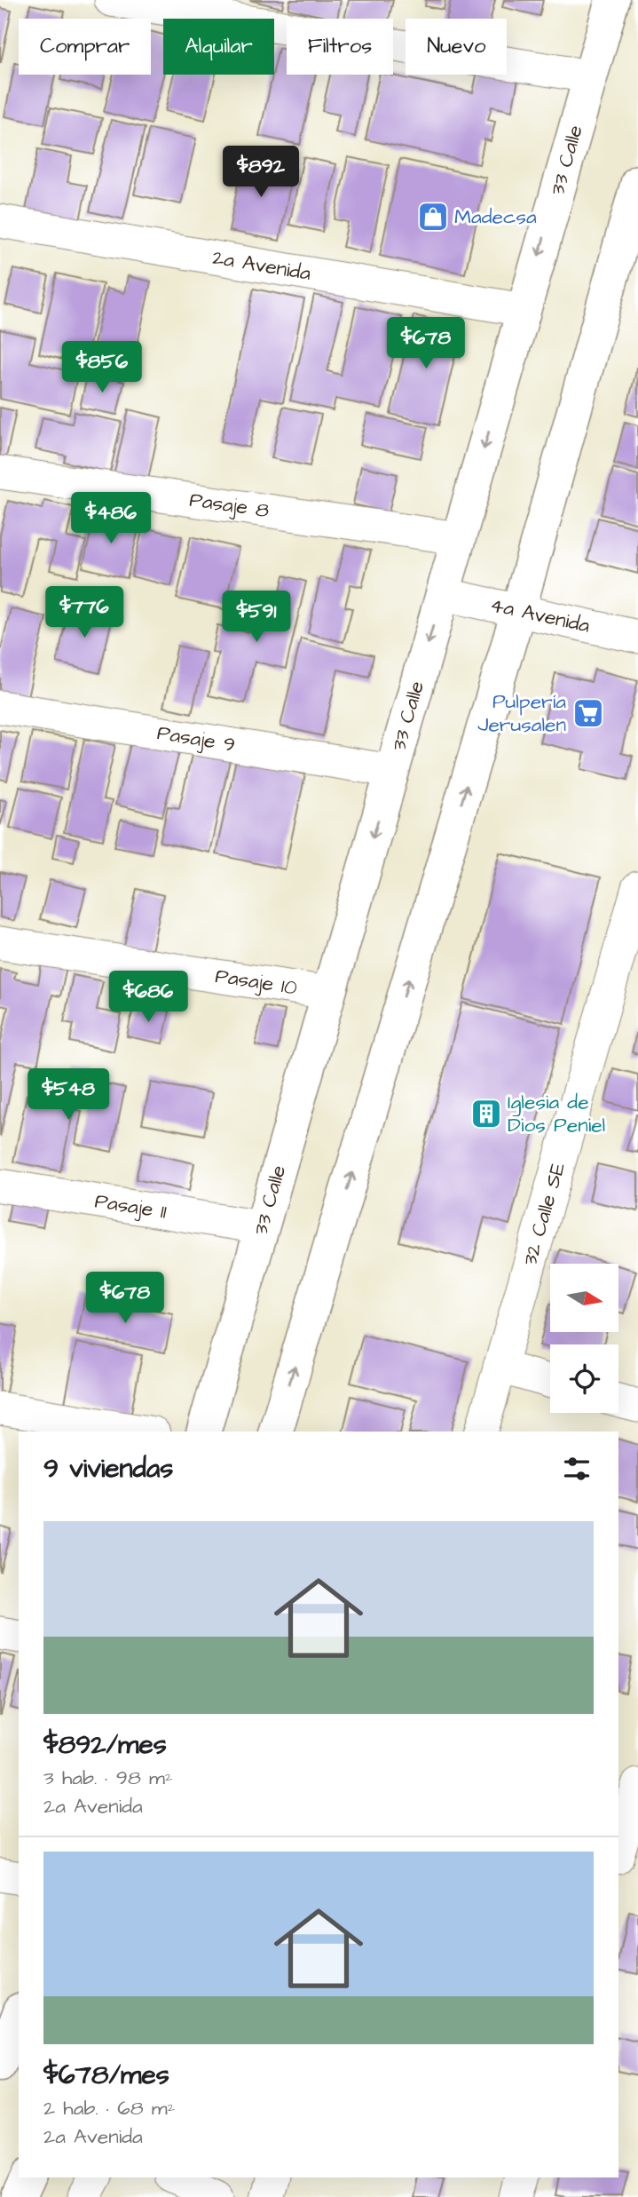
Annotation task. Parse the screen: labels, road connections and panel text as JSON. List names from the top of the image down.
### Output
{
  "streets": {
    "main road": ["33 Calle"],
    "street": [
      "2a Avenida",
      "Pasaje 8",
      "4a Avenida",
      "Pasaje 9",
      "Pasaje 10",
      "Pasaje 11",
      "32 Calle SE"
    ]
  },
  "crossings": [
    ["33 Calle", "2a Avenida"],
    ["33 Calle", "Pasaje 8"],
    ["33 Calle", "4a Avenida"],
    ["33 Calle", "Pasaje 9"],
    ["33 Calle", "Pasaje 10"],
    ["33 Calle", "Pasaje 11"]
  ],
  "places": {
    "shop": ["Madecsa"],
    "supermarket": ["Pulpería Jerusalen"],
    "building": ["Iglesia de Dios Peniel"]
  },
  "north": "right",
  "page": {
    "chip": [
      "Comprar",
      "Alquilar",
      "Filtros",
      "Nuevo"
    ],
    "price": [
      "$892",
      "$678",
      "$856",
      "$486",
      "$776",
      "$591",
      "$686",
      "$548",
      "$678"
    ],
    "heading": "9 viviendas",
    "list": [
      {
        "name": "$892/mes",
        "note": "3 hab. · 98 m² · 2a Avenida"
      },
      {
        "name": "$678/mes",
        "note": "2 hab. · 68 m² · 2a Avenida"
      }
    ]
  }
}
